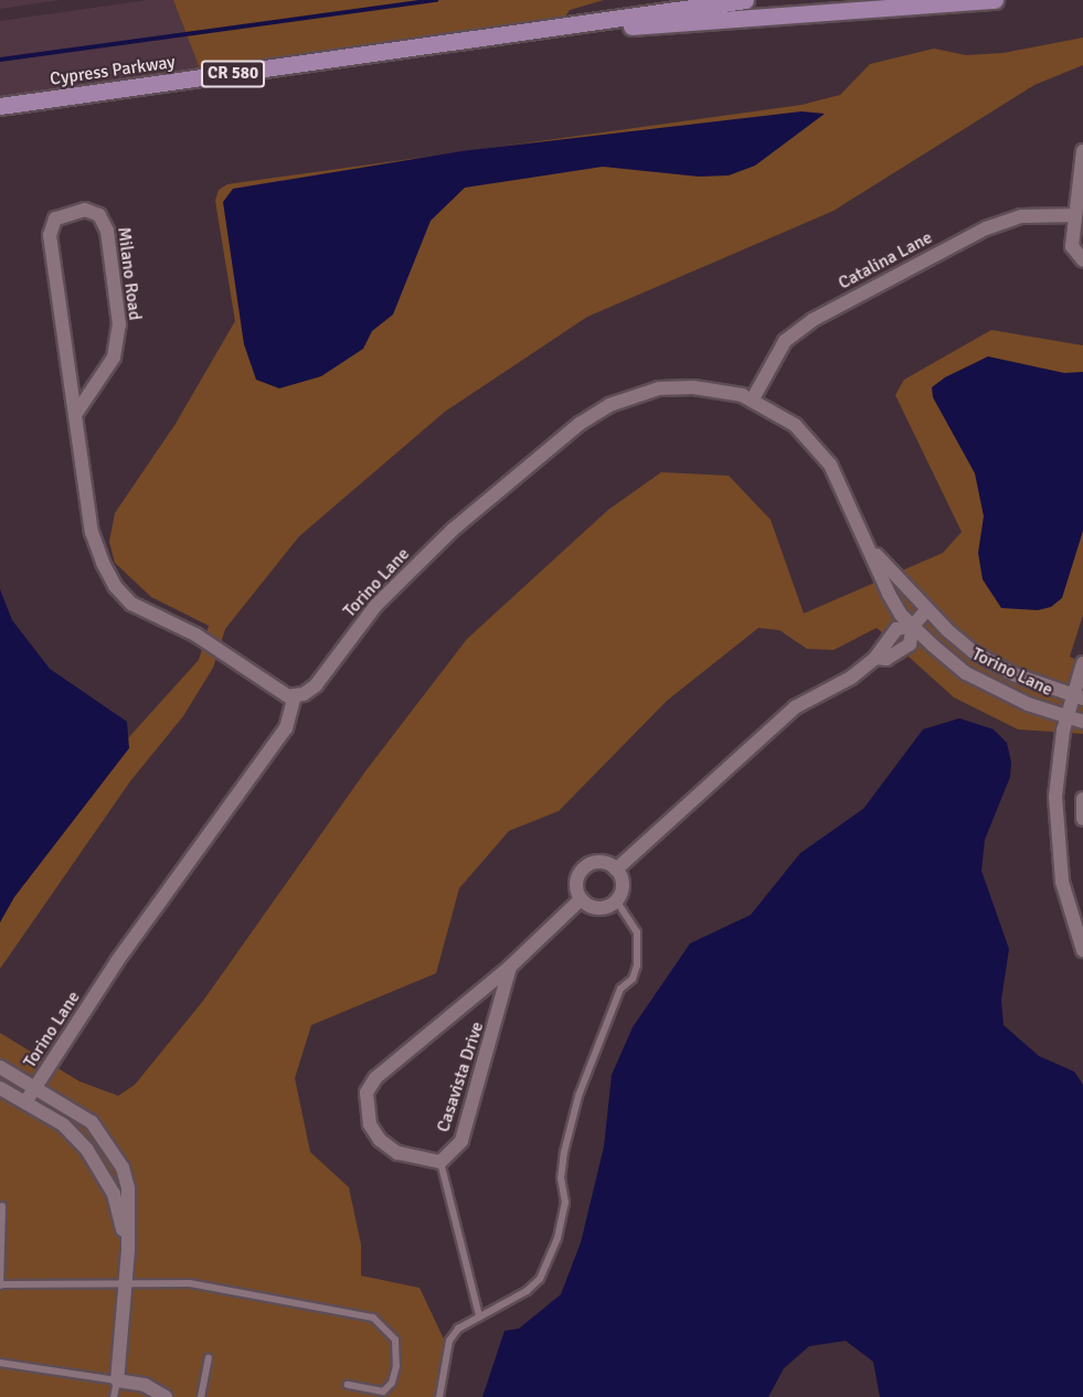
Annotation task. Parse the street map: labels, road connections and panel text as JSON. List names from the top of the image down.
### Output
{
  "streets": {
    "main road": ["Cypress Parkway", "CR 580"],
    "street": [
      "Catalina Lane",
      "Milano Road",
      "Torino Lane",
      "Casavista Drive"
    ]
  },
  "crossings": [
    ["Catalina Lane", "Torino Lane"],
    ["Milano Road", "Torino Lane"]
  ]
}
